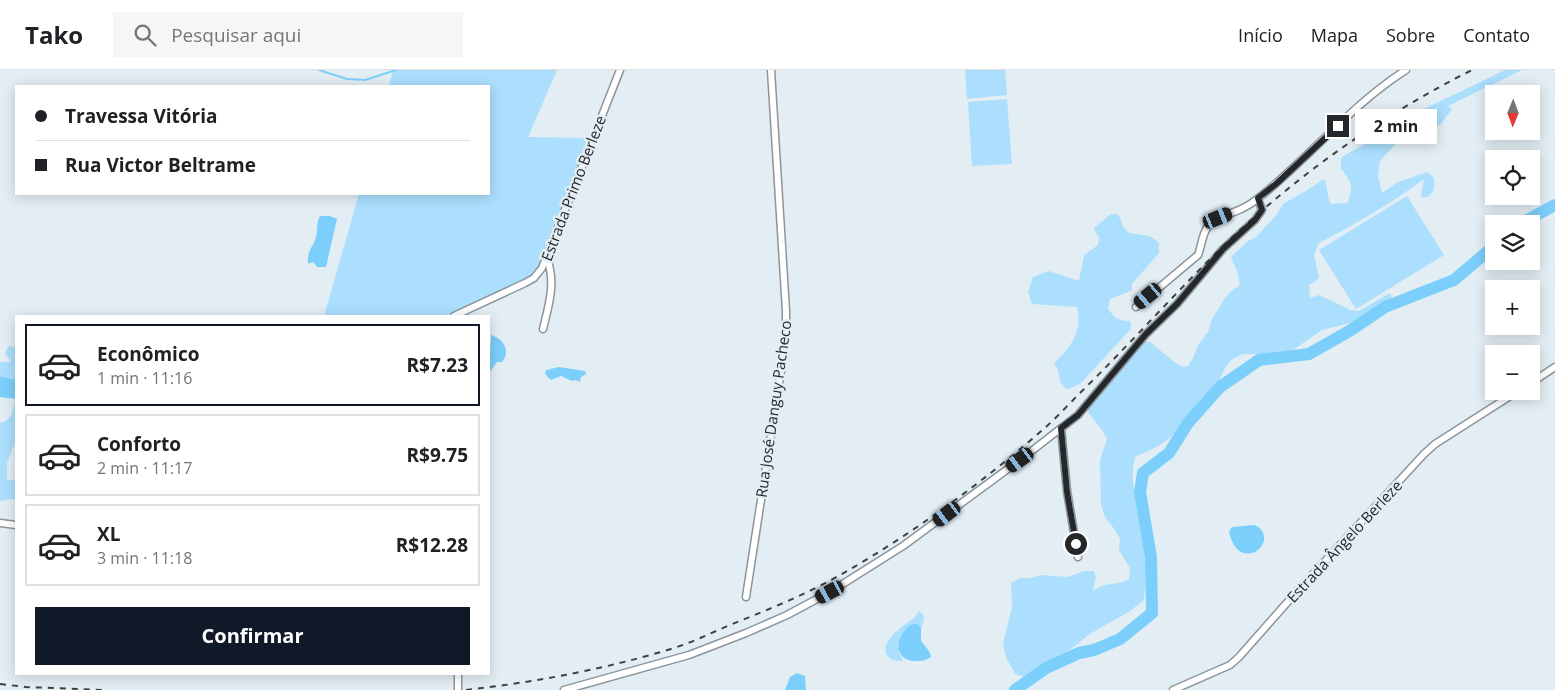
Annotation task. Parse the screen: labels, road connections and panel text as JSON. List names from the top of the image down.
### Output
{
  "streets": {
    "street": ["Estrada Primo Berleze", "Rua José Danguy Pacheco", "Estrada Ângelo Berleze"]
  },
  "north": "bottom",
  "page": {
    "header": "Tako",
    "search": "Pesquisar aqui",
    "nav": [
      "Início",
      "Mapa",
      "Sobre",
      "Contato"
    ],
    "map_buttons": ["+", "−"],
    "banner": ["Travessa Vitória", "Rua Victor Beltrame"],
    "bubble": "2 min",
    "list": [
      {
        "name": "Econômico",
        "note": "1 min · 11:16",
        "value": "R$7.23"
      },
      {
        "name": "Conforto",
        "note": "2 min · 11:17",
        "value": "R$9.75"
      },
      {
        "name": "XL",
        "note": "3 min · 11:18",
        "value": "R$12.28"
      }
    ],
    "buttons": "Confirmar"
  }
}
